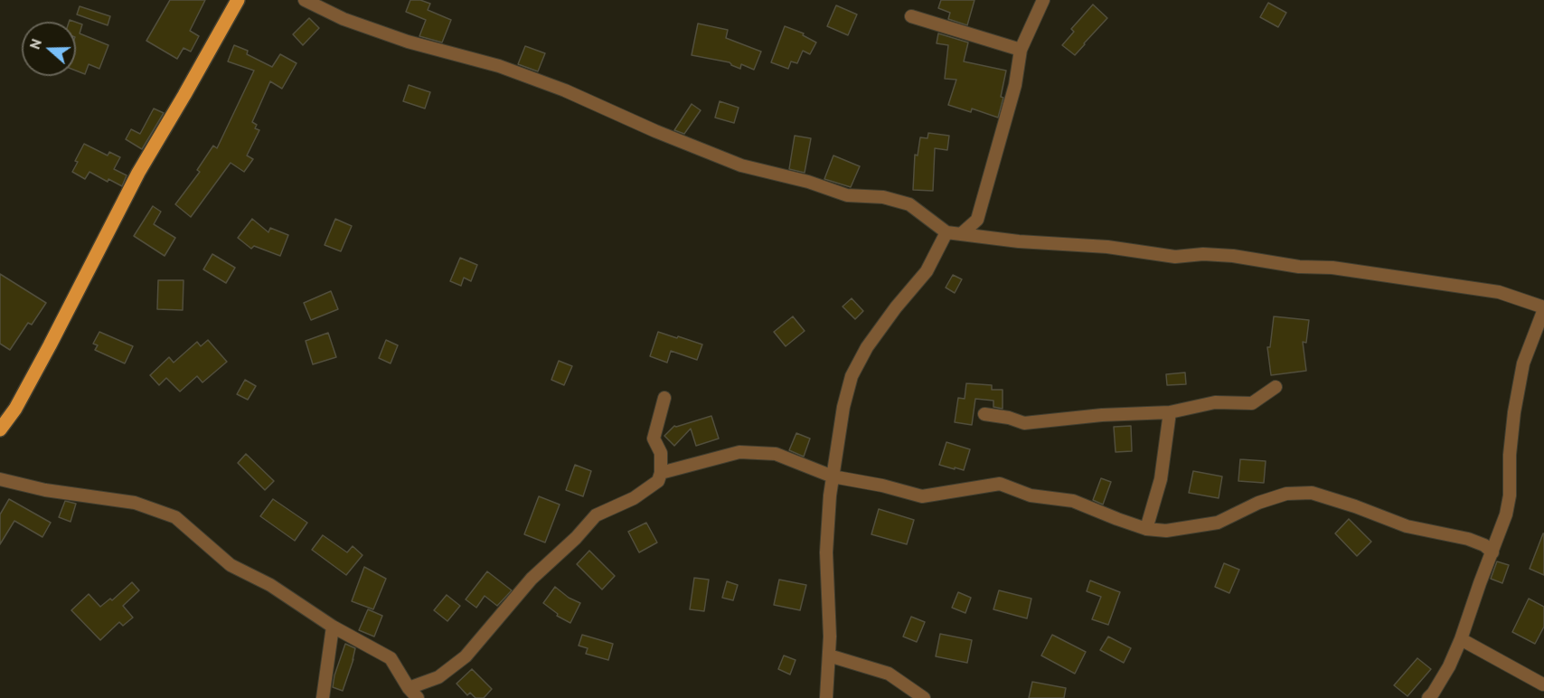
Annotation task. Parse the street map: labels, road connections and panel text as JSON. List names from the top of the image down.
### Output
{
  "north": "left"
}
